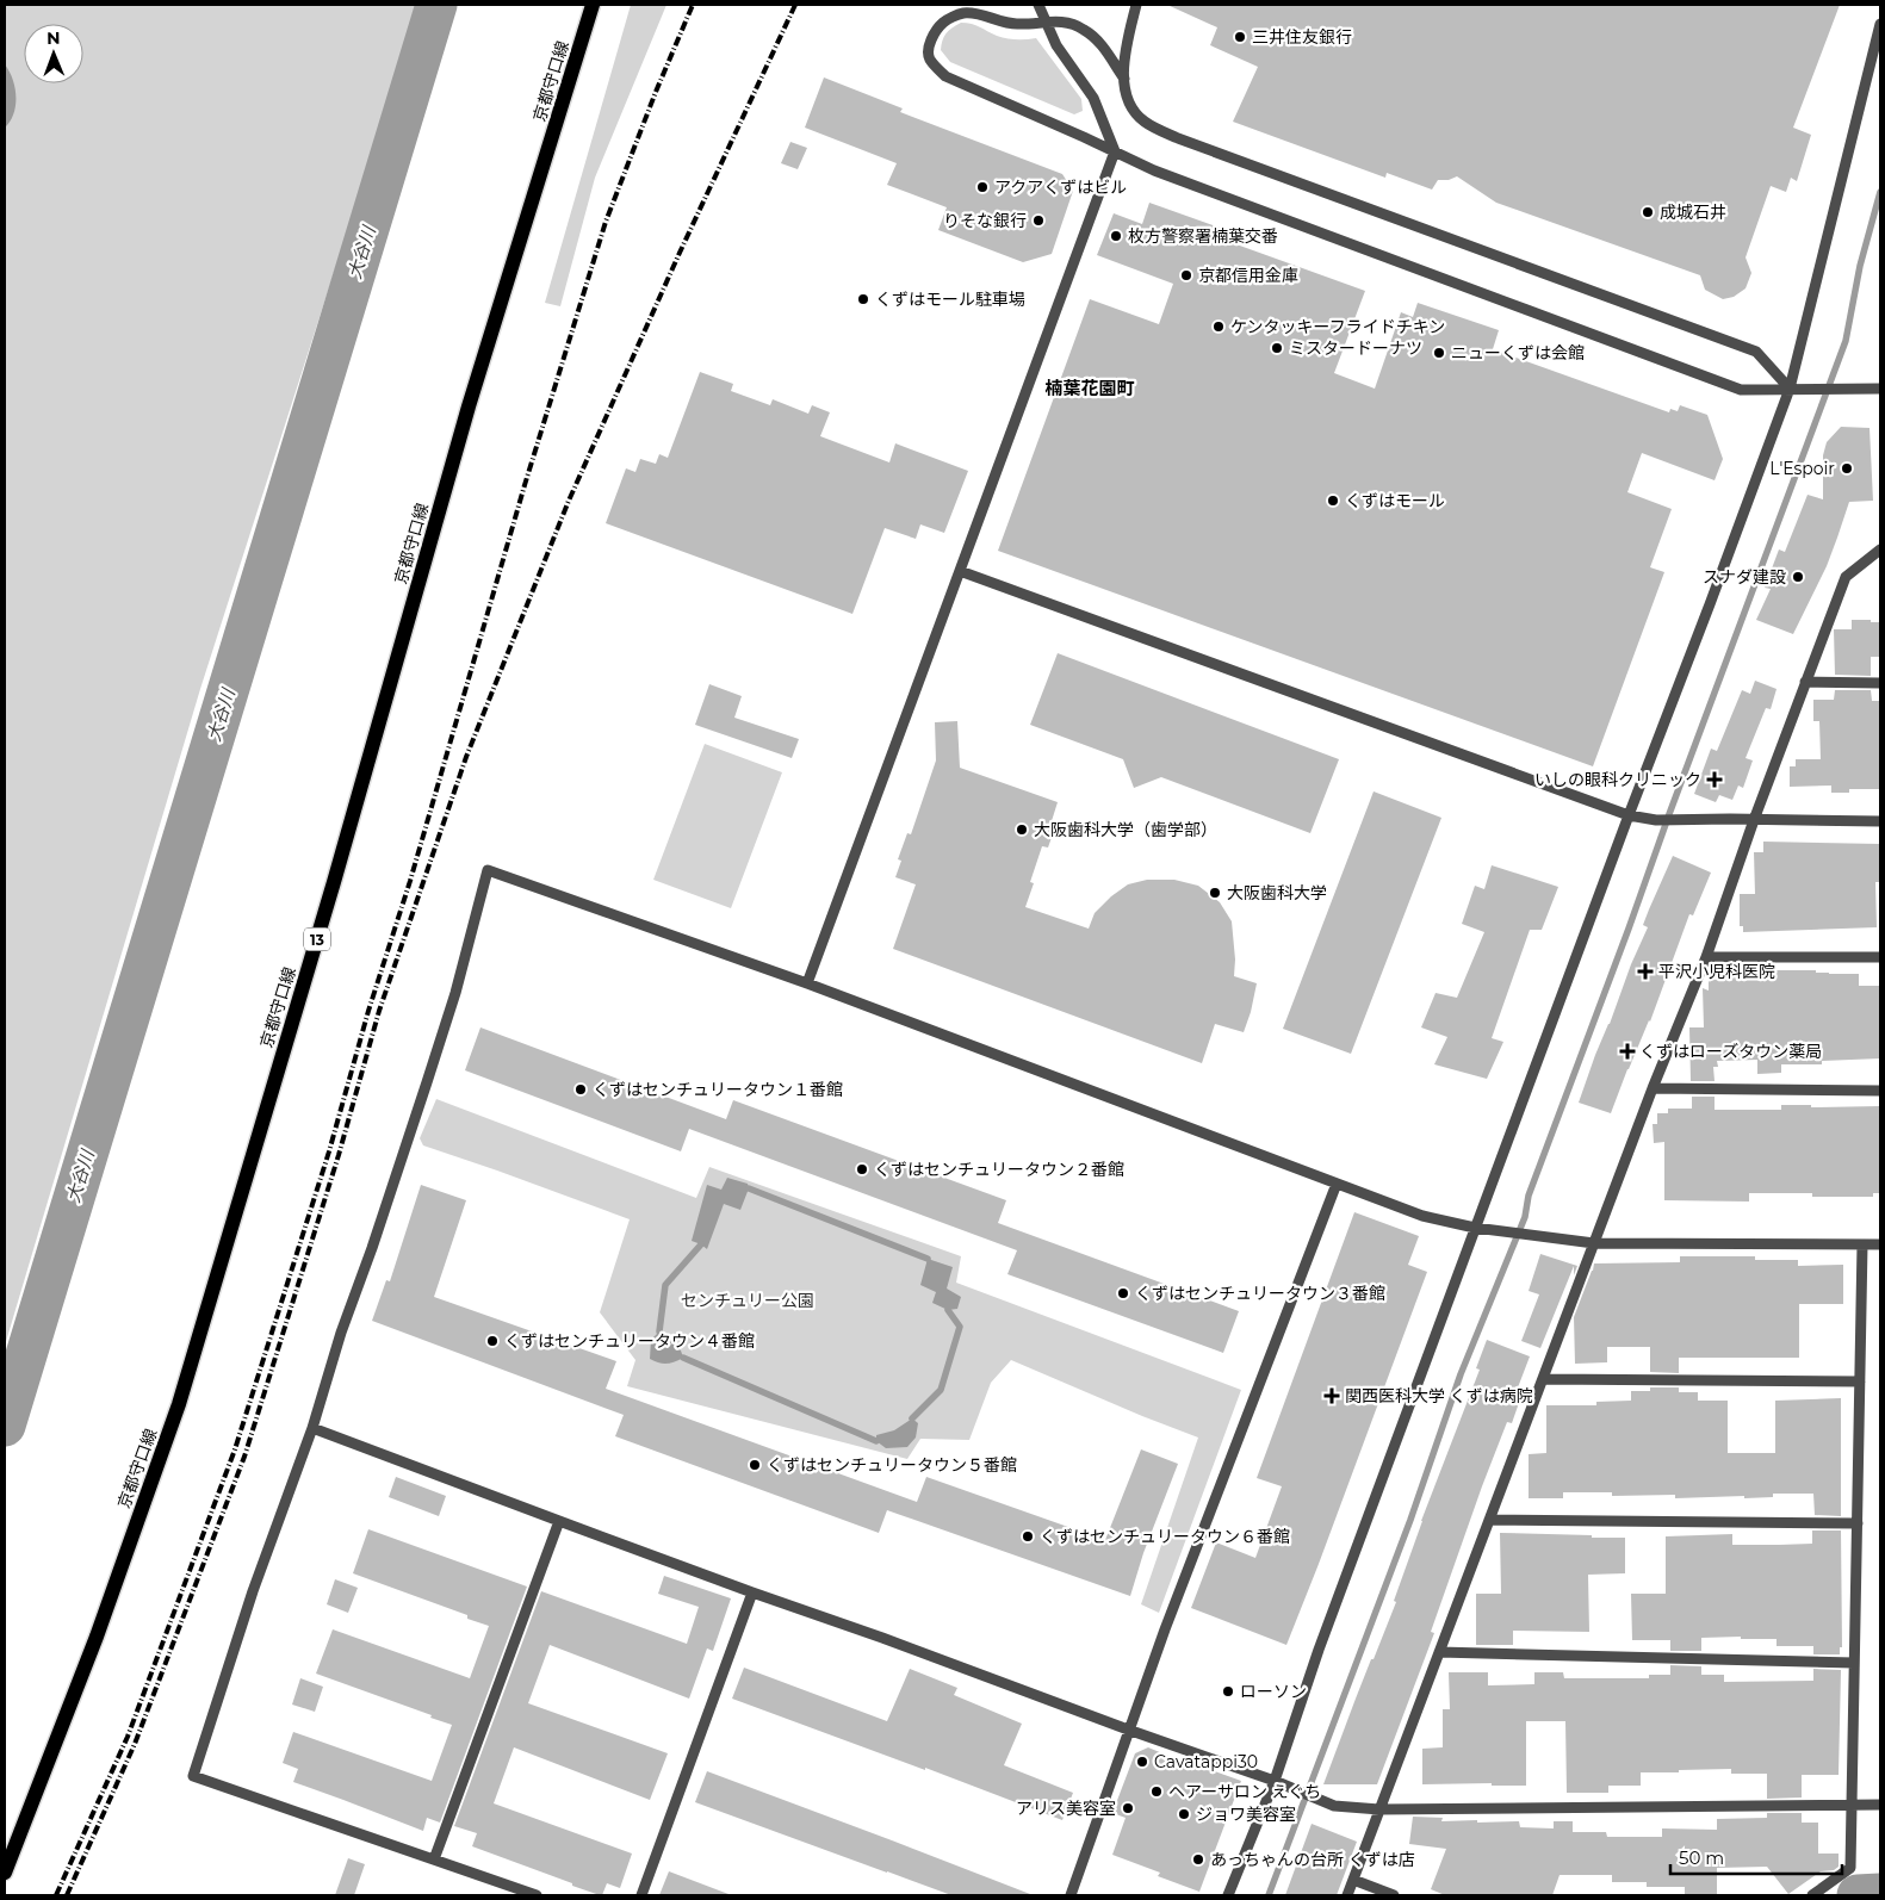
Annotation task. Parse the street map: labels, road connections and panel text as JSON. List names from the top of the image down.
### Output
{
  "streets": {
    "main road": ["京都守口線", "13"]
  },
  "districts": ["楠葉花園町"],
  "water": ["大谷川"],
  "parks": ["センチュリー公園"],
  "places": {
    "other": [
      "三井住友銀行",
      "アクアくずはビル",
      "成城石井",
      "りそな銀行",
      "枚方警察署楠葉交番",
      "京都信用金庫",
      "くずはモール駐車場",
      "ケンタッキーフライドチキン",
      "ミスタードーナツ",
      "ニューくずは会館",
      "L'Espoir",
      "くずはモール",
      "スナダ建設",
      "大阪歯科大学（歯学部）",
      "大阪歯科大学",
      "くずはセンチュリータウン１番館",
      "くずはセンチュリータウン２番館",
      "くずはセンチュリータウン３番館",
      "くずはセンチュリータウン４番館",
      "くずはセンチュリータウン５番館",
      "くずはセンチュリータウン６番館",
      "ローソン",
      "Cavatappi30",
      "ヘアーサロン えぐち",
      "アリス美容室",
      "ジョワ美容室",
      "あっちゃんの台所 くずは店"
    ],
    "health": [
      "いしの眼科クリニック",
      "平沢小児科医院",
      "くずはローズタウン薬局",
      "関西医科大学 くずは病院"
    ]
  },
  "scale_bar": "50 m",
  "north": "top"
}
